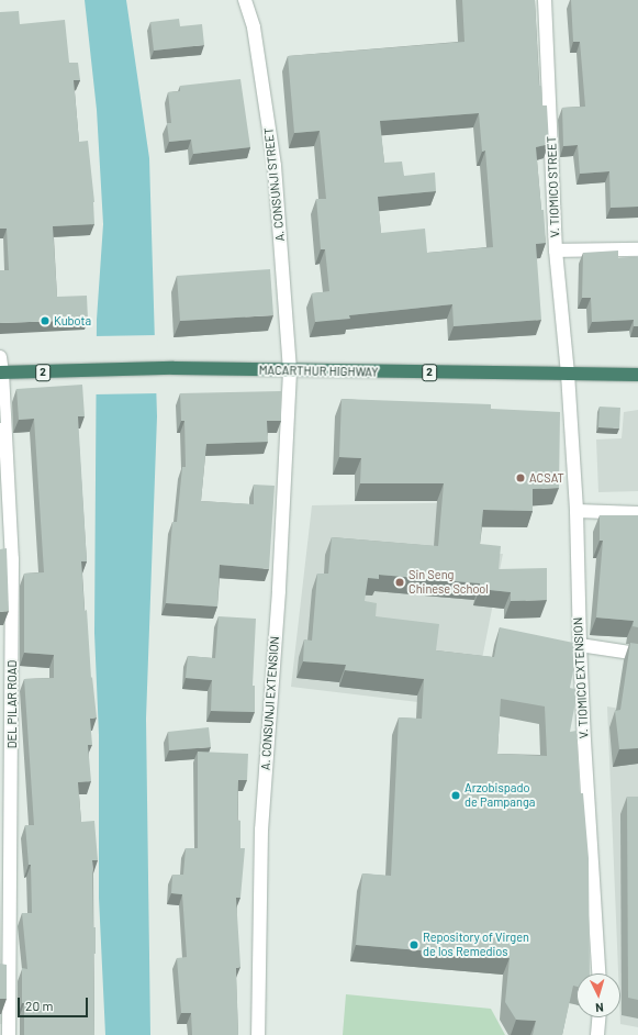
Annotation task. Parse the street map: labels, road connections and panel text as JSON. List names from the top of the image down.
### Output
{
  "streets": {
    "highway": ["MACARTHUR HIGHWAY", "2"],
    "street": [
      "A. CONSUNJI STREET",
      "V. TIOMICO STREET",
      "V. TIOMICO EXTENSION",
      "A. CONSUNJI EXTENSION",
      "DEL PILAR ROAD"
    ]
  },
  "crossings": [
    ["A. CONSUNJI STREET", "MACARTHUR HIGHWAY"],
    ["A. CONSUNJI STREET", "A. CONSUNJI EXTENSION"],
    ["V. TIOMICO STREET", "MACARTHUR HIGHWAY"],
    ["V. TIOMICO STREET", "V. TIOMICO EXTENSION"],
    ["MACARTHUR HIGHWAY", "V. TIOMICO EXTENSION"],
    ["MACARTHUR HIGHWAY", "A. CONSUNJI EXTENSION"],
    ["MACARTHUR HIGHWAY", "DEL PILAR ROAD"]
  ],
  "places": [
    "Kubota",
    "ACSAT",
    "Sin Seng Chinese School",
    "Arzobispado de Pampanga",
    "Repository of Virgen de los Remedios"
  ],
  "scale_bar": "20 m",
  "north": "bottom"
}
